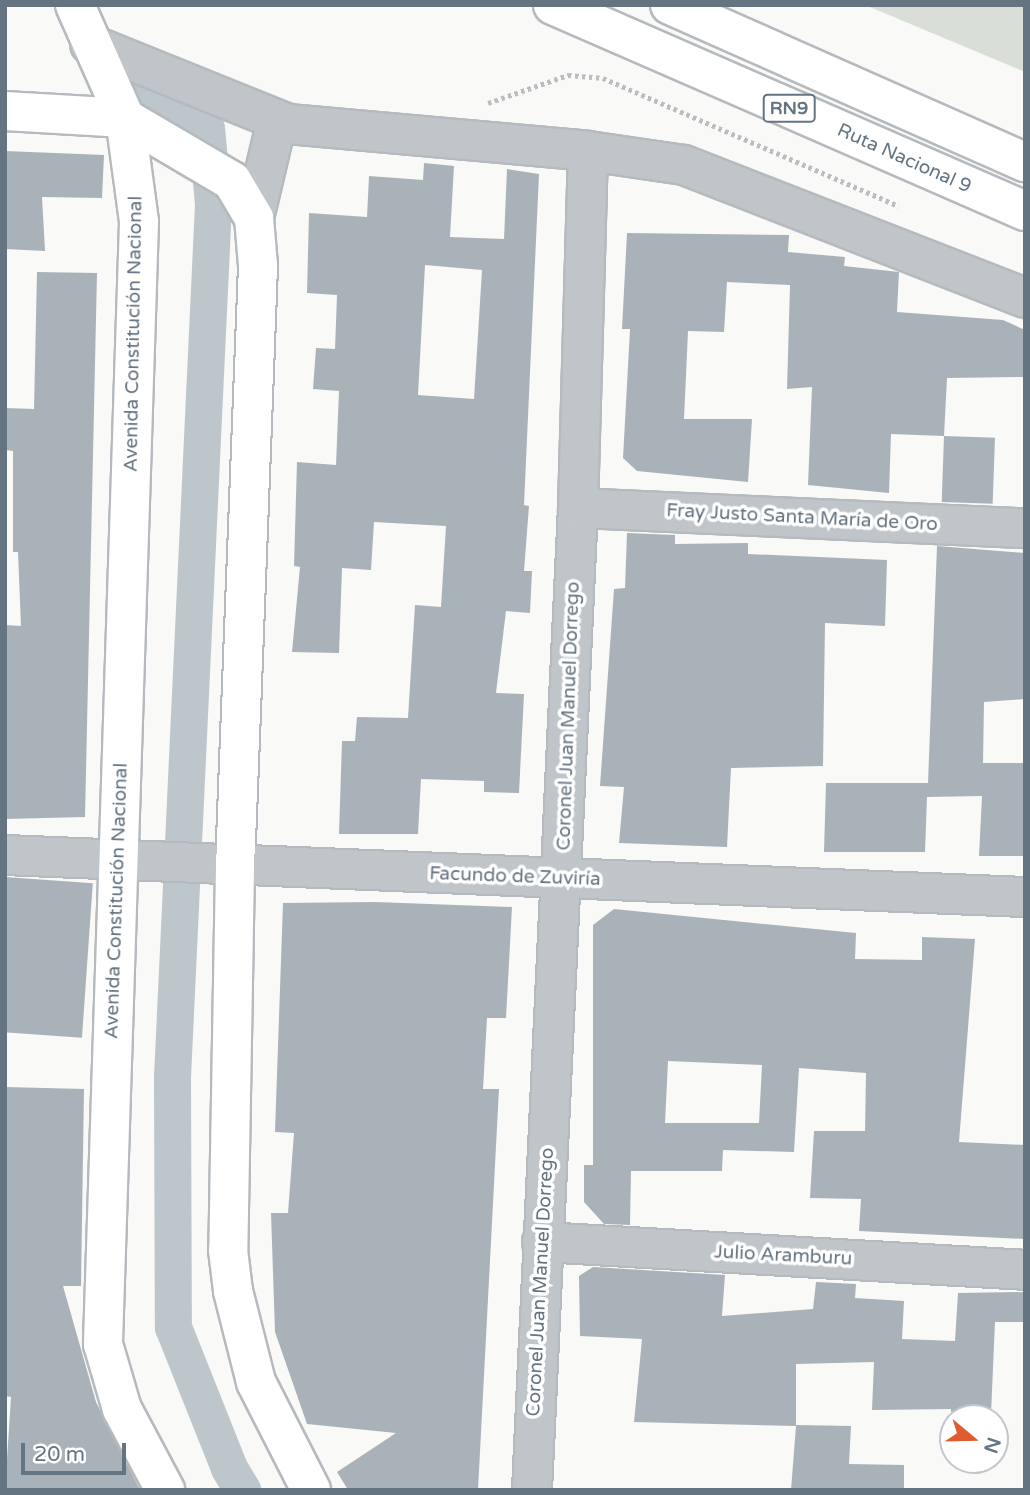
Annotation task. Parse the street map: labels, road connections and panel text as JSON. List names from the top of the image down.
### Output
{
  "streets": {
    "main road": ["RN9", "Ruta Nacional 9", "Avenida Constitución Nacional"],
    "street": [
      "Fray Justo Santa María de Oro",
      "Coronel Juan Manuel Dorrego",
      "Facundo de Zuviría",
      "Julio Aramburu"
    ]
  },
  "crossings": [
    ["Avenida Constitución Nacional", "Facundo de Zuviría"],
    ["Fray Justo Santa María de Oro", "Coronel Juan Manuel Dorrego"],
    ["Coronel Juan Manuel Dorrego", "Facundo de Zuviría"],
    ["Coronel Juan Manuel Dorrego", "Julio Aramburu"]
  ],
  "scale_bar": "20 m",
  "north": "right"
}
